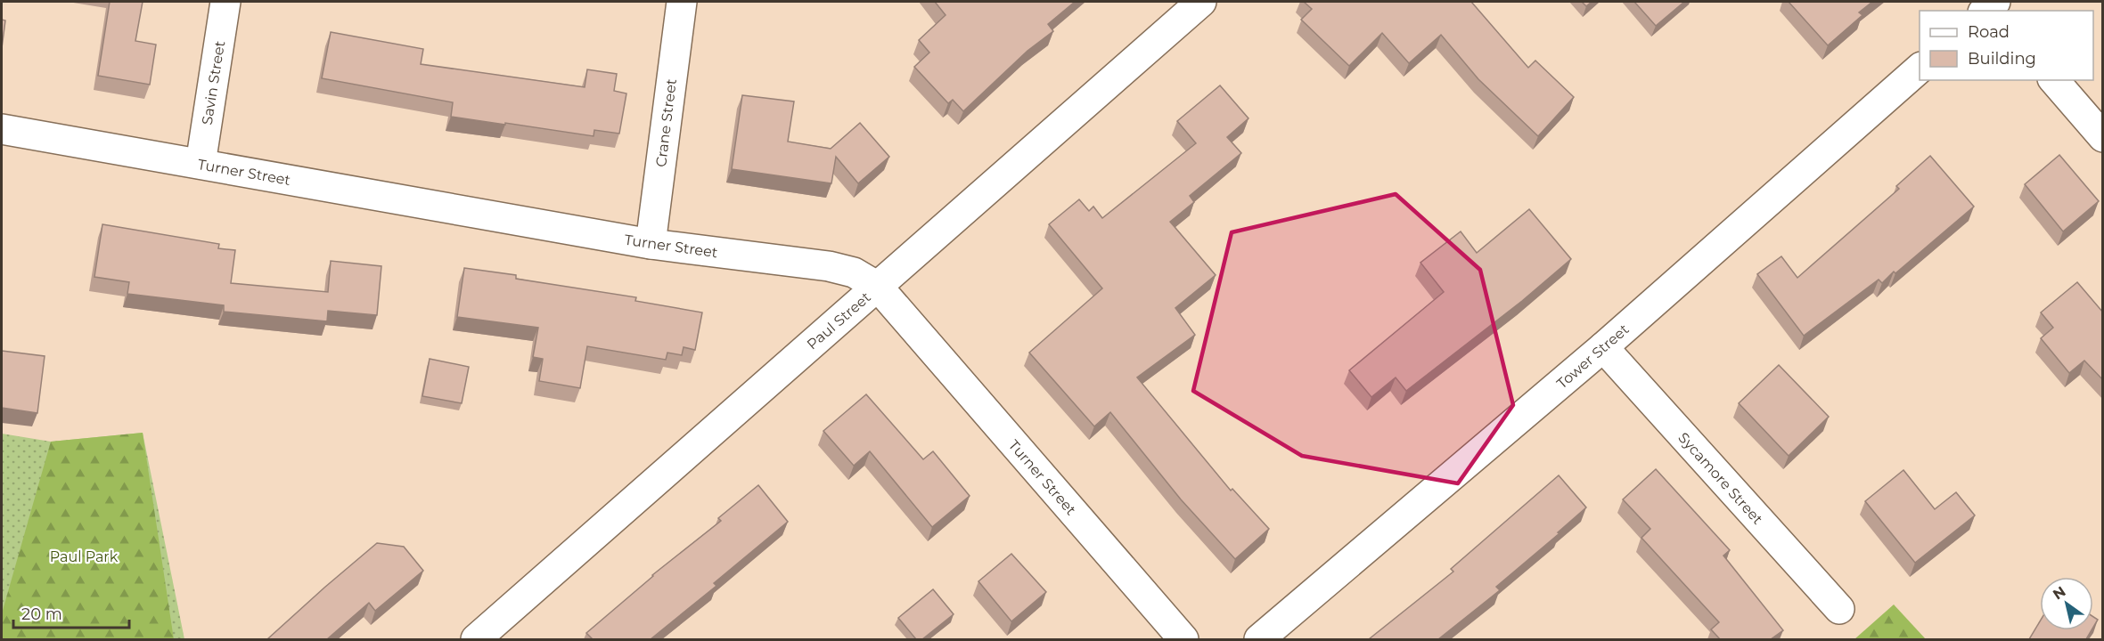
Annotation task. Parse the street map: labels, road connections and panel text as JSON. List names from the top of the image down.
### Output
{
  "streets": {
    "street": [
      "Savin Street",
      "Crane Street",
      "Turner Street",
      "Paul Street",
      "Tower Street",
      "Sycamore Street"
    ]
  },
  "crossings": [
    ["Savin Street", "Turner Street"],
    ["Crane Street", "Turner Street"],
    ["Turner Street", "Paul Street"],
    ["Tower Street", "Sycamore Street"]
  ],
  "parks": ["Paul Park"],
  "legend": ["Road", "Building"],
  "scale_bar": "20 m",
  "north": "top left"
}
